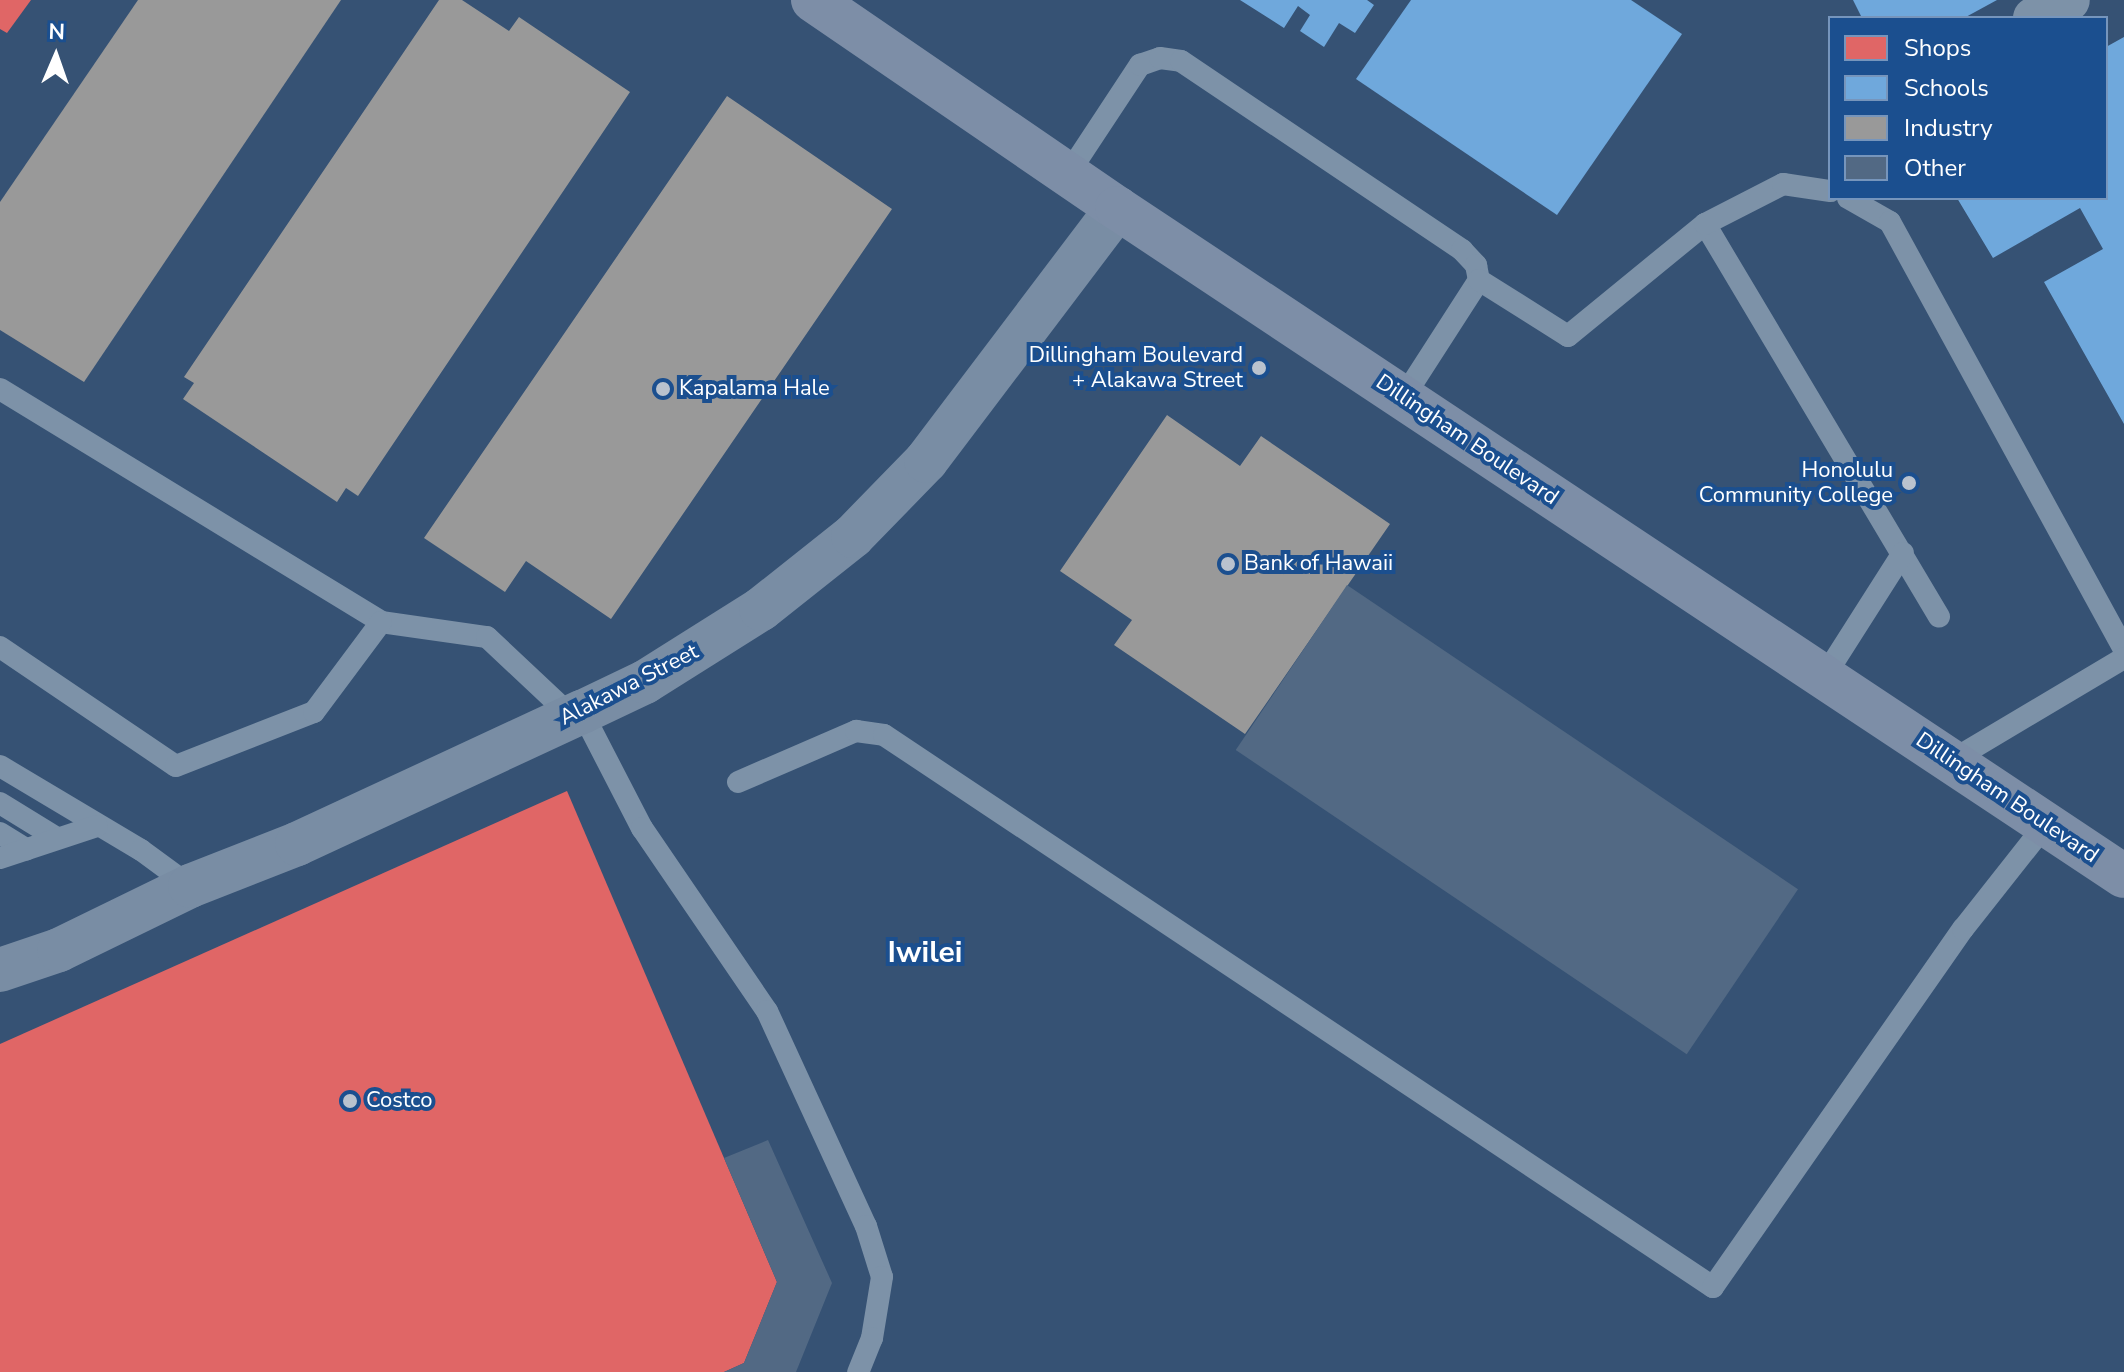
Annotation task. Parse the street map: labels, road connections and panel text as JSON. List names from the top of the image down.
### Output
{
  "streets": {
    "main road": ["Dillingham Boulevard", "Alakawa Street"]
  },
  "crossings": [
    ["Dillingham Boulevard", "Alakawa Street"]
  ],
  "districts": ["Iwilei"],
  "places": [
    "Dillingham Boulevard + Alakawa Street",
    "Kapalama Hale",
    "Honolulu Community College",
    "Bank of Hawaii",
    "Costco"
  ],
  "legend": [
    "Shops",
    "Schools",
    "Industry",
    "Other"
  ],
  "north": "top"
}
